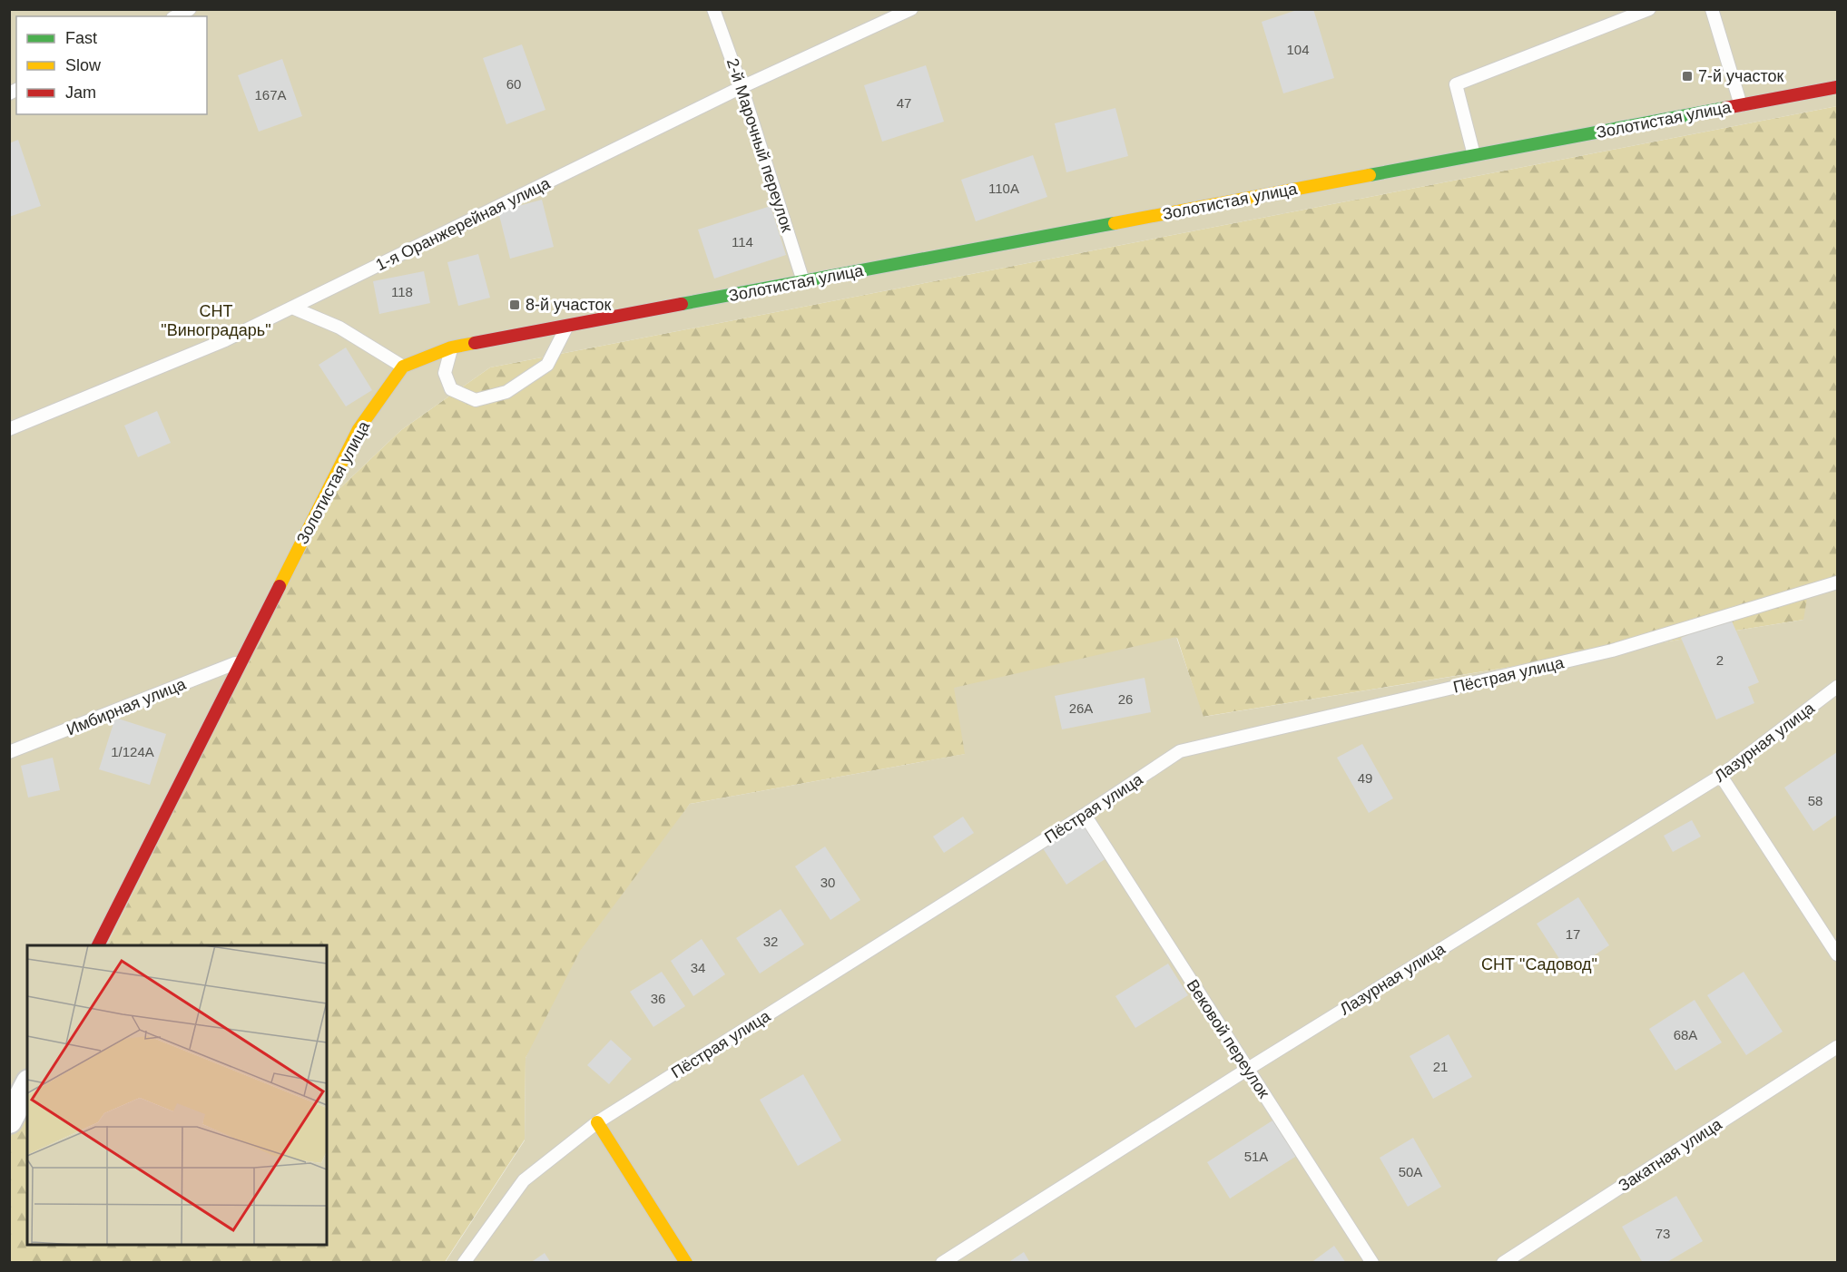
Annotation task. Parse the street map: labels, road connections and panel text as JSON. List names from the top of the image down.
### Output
{
  "streets": {
    "street": ["Золотистая улица"],
    "lane": [
      "2-й Марочный переулок",
      "1-я Оранжерейная улица",
      "Пёстрая улица",
      "Имбирная улица",
      "Лазурная улица",
      "Вековой переулок",
      "Закатная улица"
    ]
  },
  "crossings": [
    ["Золотистая улица", "2-й Марочный переулок"],
    ["Золотистая улица", "Имбирная улица"],
    ["2-й Марочный переулок", "1-я Оранжерейная улица"],
    ["Пёстрая улица", "Вековой переулок"],
    ["Лазурная улица", "Вековой переулок"]
  ],
  "parks": ["СНТ \"Виноградарь\"", "СНТ \"Садовод\""],
  "places": {
    "transit": ["7-й участок", "8-й участок"]
  },
  "house_numbers": [
    "104",
    "60",
    "167А",
    "47",
    "110А",
    "114",
    "118",
    "2",
    "26",
    "26А",
    "1/124А",
    "49",
    "58",
    "30",
    "17",
    "32",
    "34",
    "36",
    "68А",
    "21",
    "51А",
    "50А",
    "73"
  ],
  "legend": ["Fast", "Slow", "Jam"]
}
